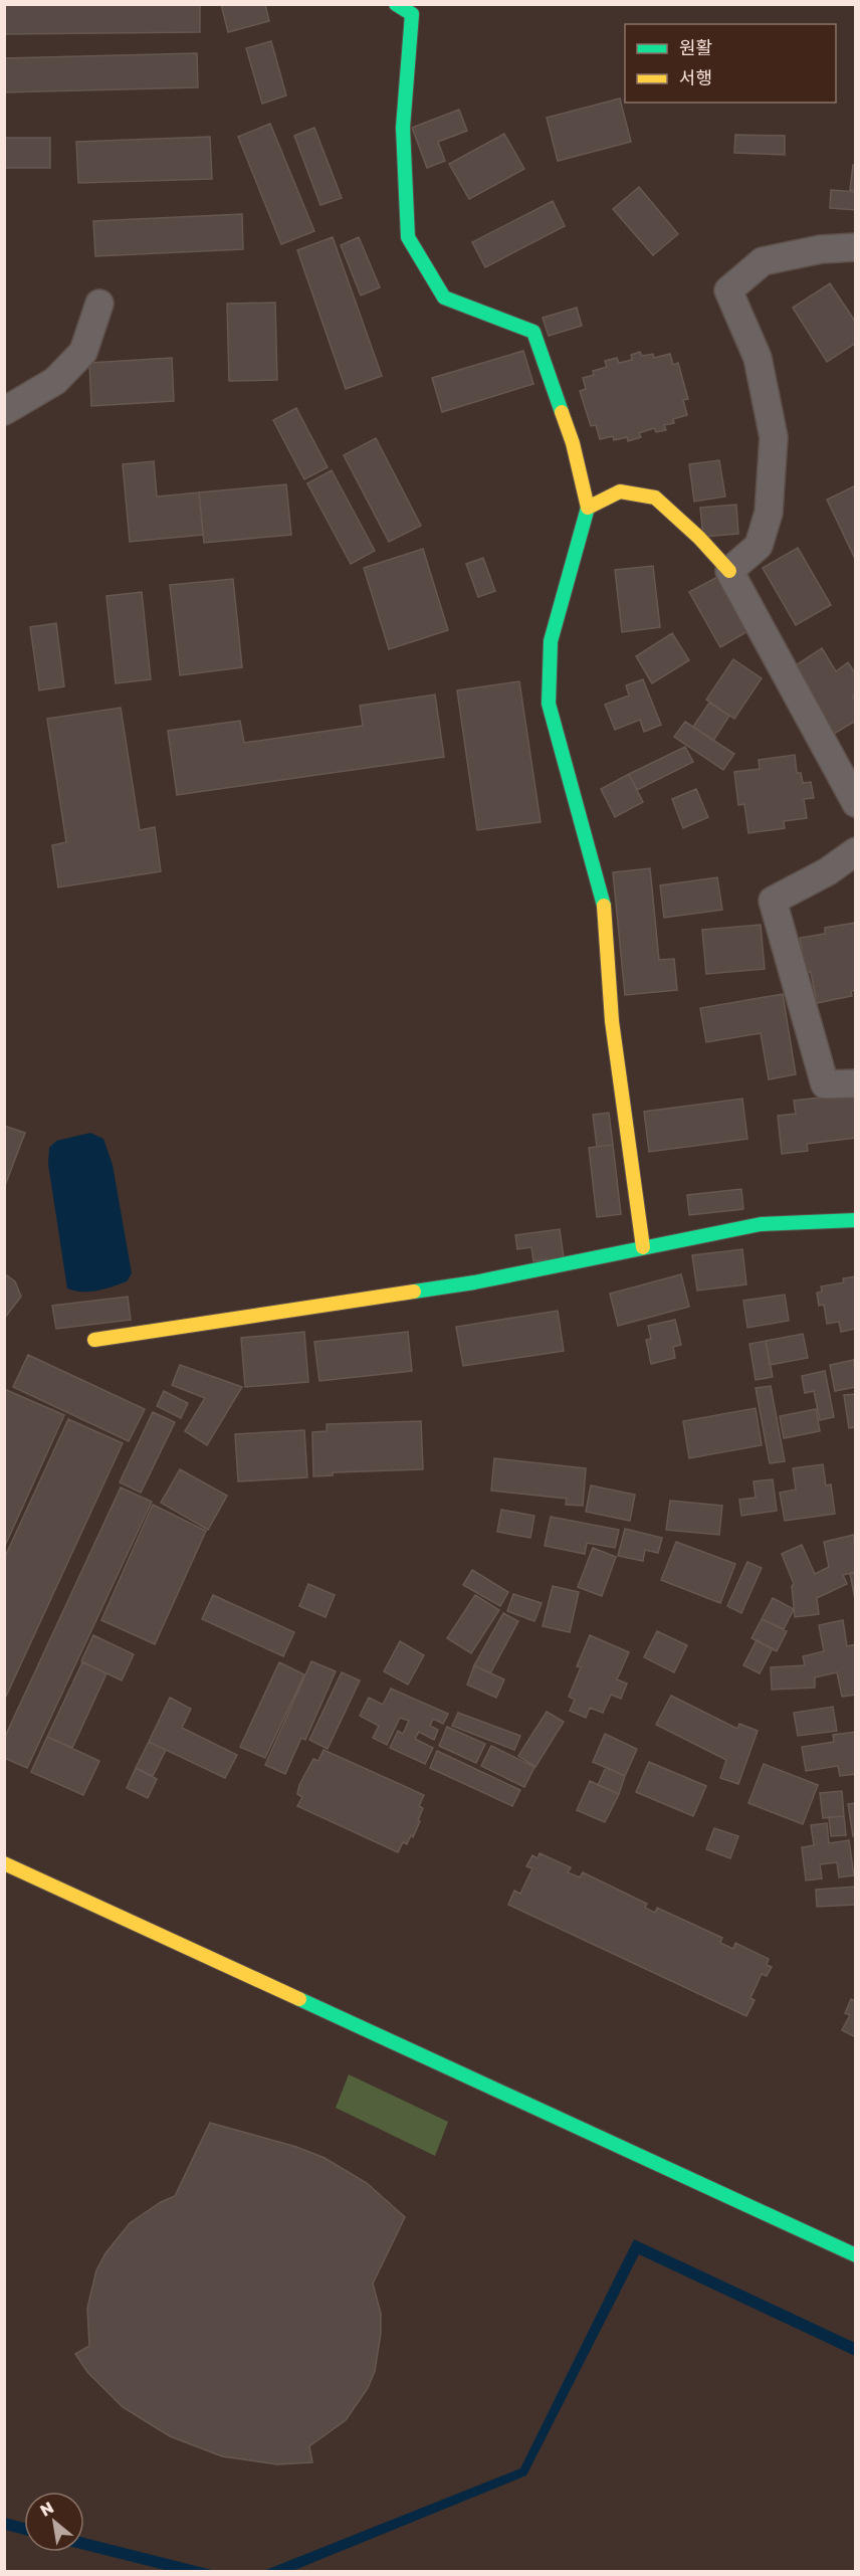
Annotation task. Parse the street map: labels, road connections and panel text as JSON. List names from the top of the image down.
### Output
{
  "legend": ["원활", "서행"],
  "north": "top left"
}
